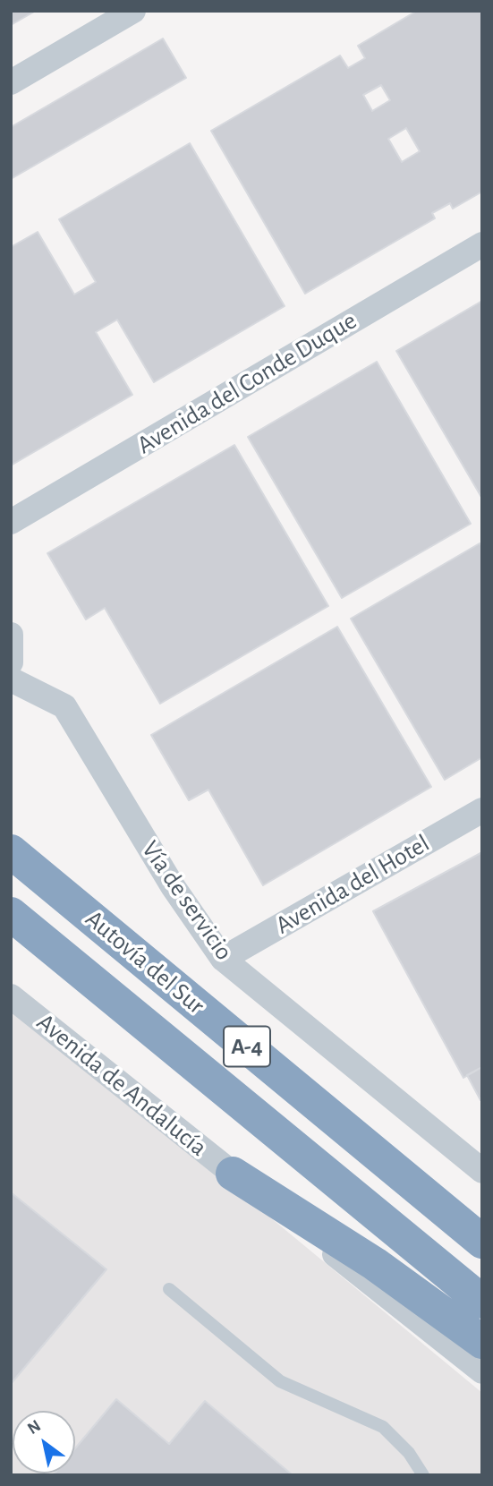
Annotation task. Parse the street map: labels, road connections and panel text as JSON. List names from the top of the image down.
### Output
{
  "streets": {
    "highway": ["Autovía del Sur", "A-4"],
    "street": [
      "Avenida del Conde Duque",
      "Avenida del Hotel",
      "Vía de servicio",
      "Avenida de Andalucía"
    ]
  },
  "crossings": [
    ["Avenida del Hotel", "Vía de servicio"]
  ],
  "north": "top left"
}
